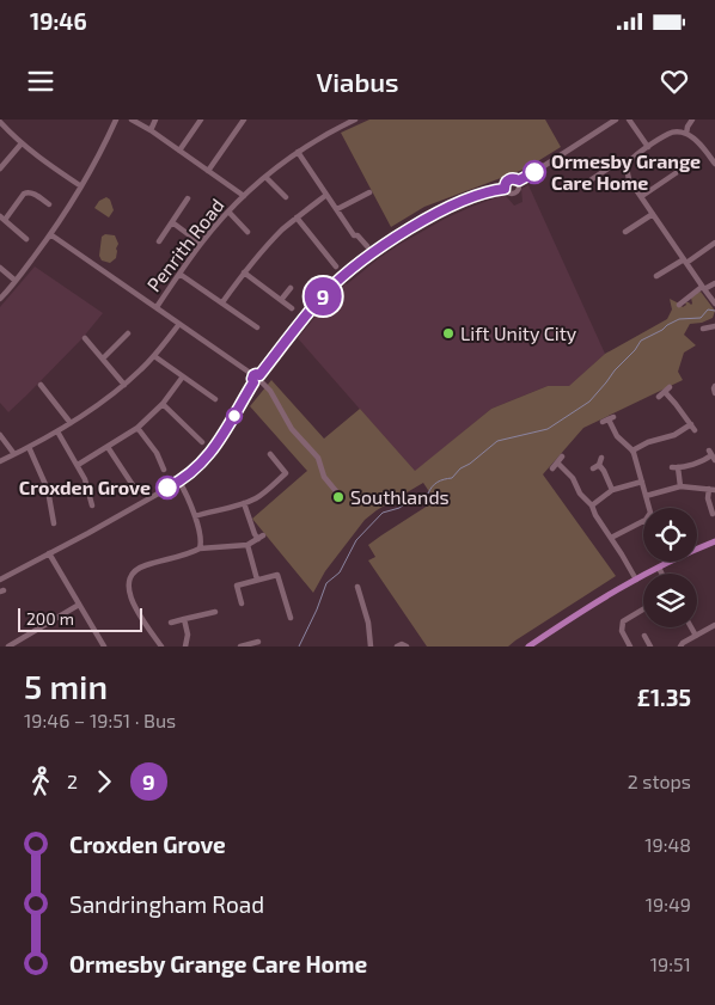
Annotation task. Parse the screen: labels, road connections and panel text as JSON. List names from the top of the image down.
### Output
{
  "streets": {
    "street": ["Penrith Road"]
  },
  "places": [
    "Ormesby Grange Care Home",
    "Lift Unity City",
    "Croxden Grove",
    "Southlands"
  ],
  "lines": ["bus line 9"],
  "scale_bar": "200 m",
  "page": {
    "status": "19:46",
    "header": "Viabus",
    "on_map": "9",
    "scale": "200 m",
    "heading": ["5 min", "19:46 – 19:51 · Bus", "£1.35"],
    "legs": ["2", "9", "2 stops"],
    "list": [
      {
        "name": "Croxden Grove",
        "value": "19:48"
      },
      {
        "name": "Sandringham Road",
        "value": "19:49"
      },
      {
        "name": "Ormesby Grange Care Home",
        "value": "19:51"
      }
    ]
  }
}
